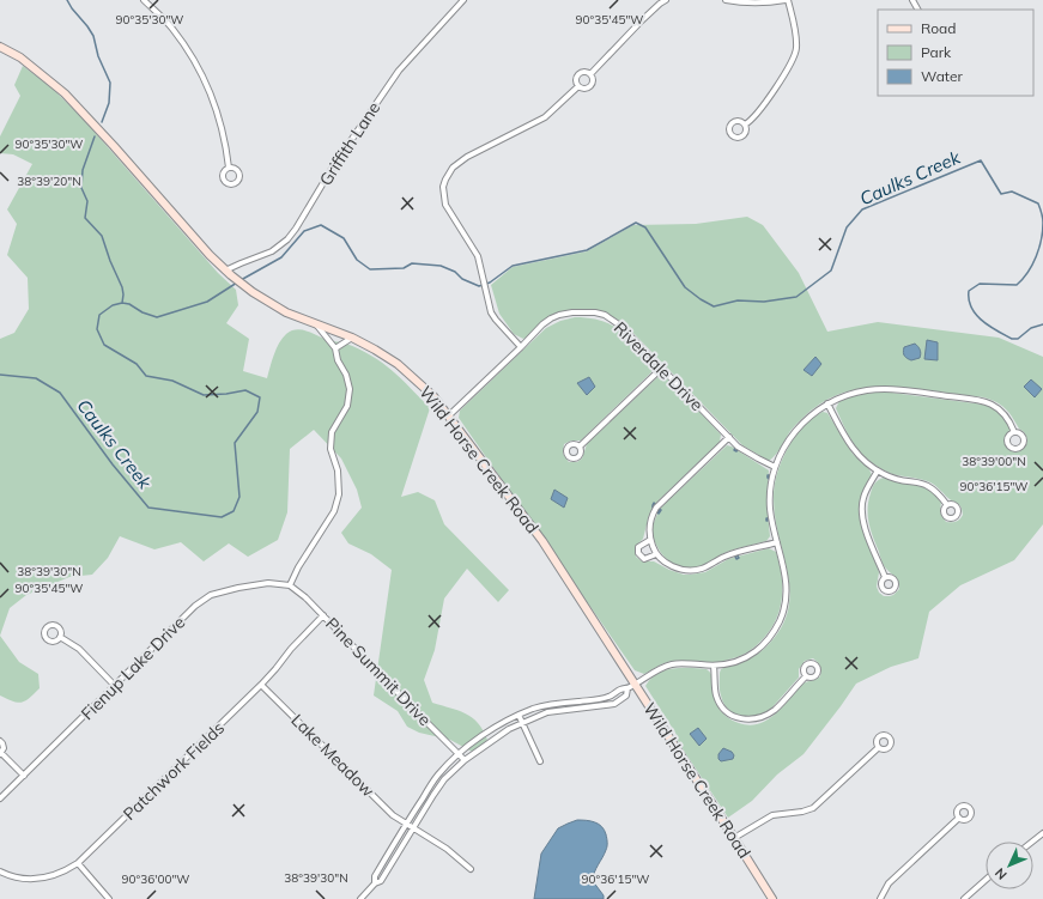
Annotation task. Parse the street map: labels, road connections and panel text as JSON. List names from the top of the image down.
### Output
{
  "streets": {
    "main road": ["Wild Horse Creek Road"],
    "street": [
      "Griffith Lane",
      "Riverdale Drive",
      "Fienup Lake Drive",
      "Pine Summit Drive",
      "Lake Meadow",
      "Patchwork Fields"
    ]
  },
  "crossings": [
    ["Griffith Lane", "Wild Horse Creek Road"],
    ["Riverdale Drive", "Wild Horse Creek Road"],
    ["Fienup Lake Drive", "Pine Summit Drive"],
    ["Pine Summit Drive", "Patchwork Fields"],
    ["Lake Meadow", "Patchwork Fields"]
  ],
  "water": ["Caulks Creek"],
  "legend": ["Road", "Park", "Water"],
  "north": "bottom left",
  "coordinates": [
    "90°35'30\"W",
    "90°35'45\"W",
    "38°39'20\"N",
    "38°39'00\"N",
    "90°36'15\"W",
    "38°39'30\"N",
    "90°36'00\"W"
  ]
}
